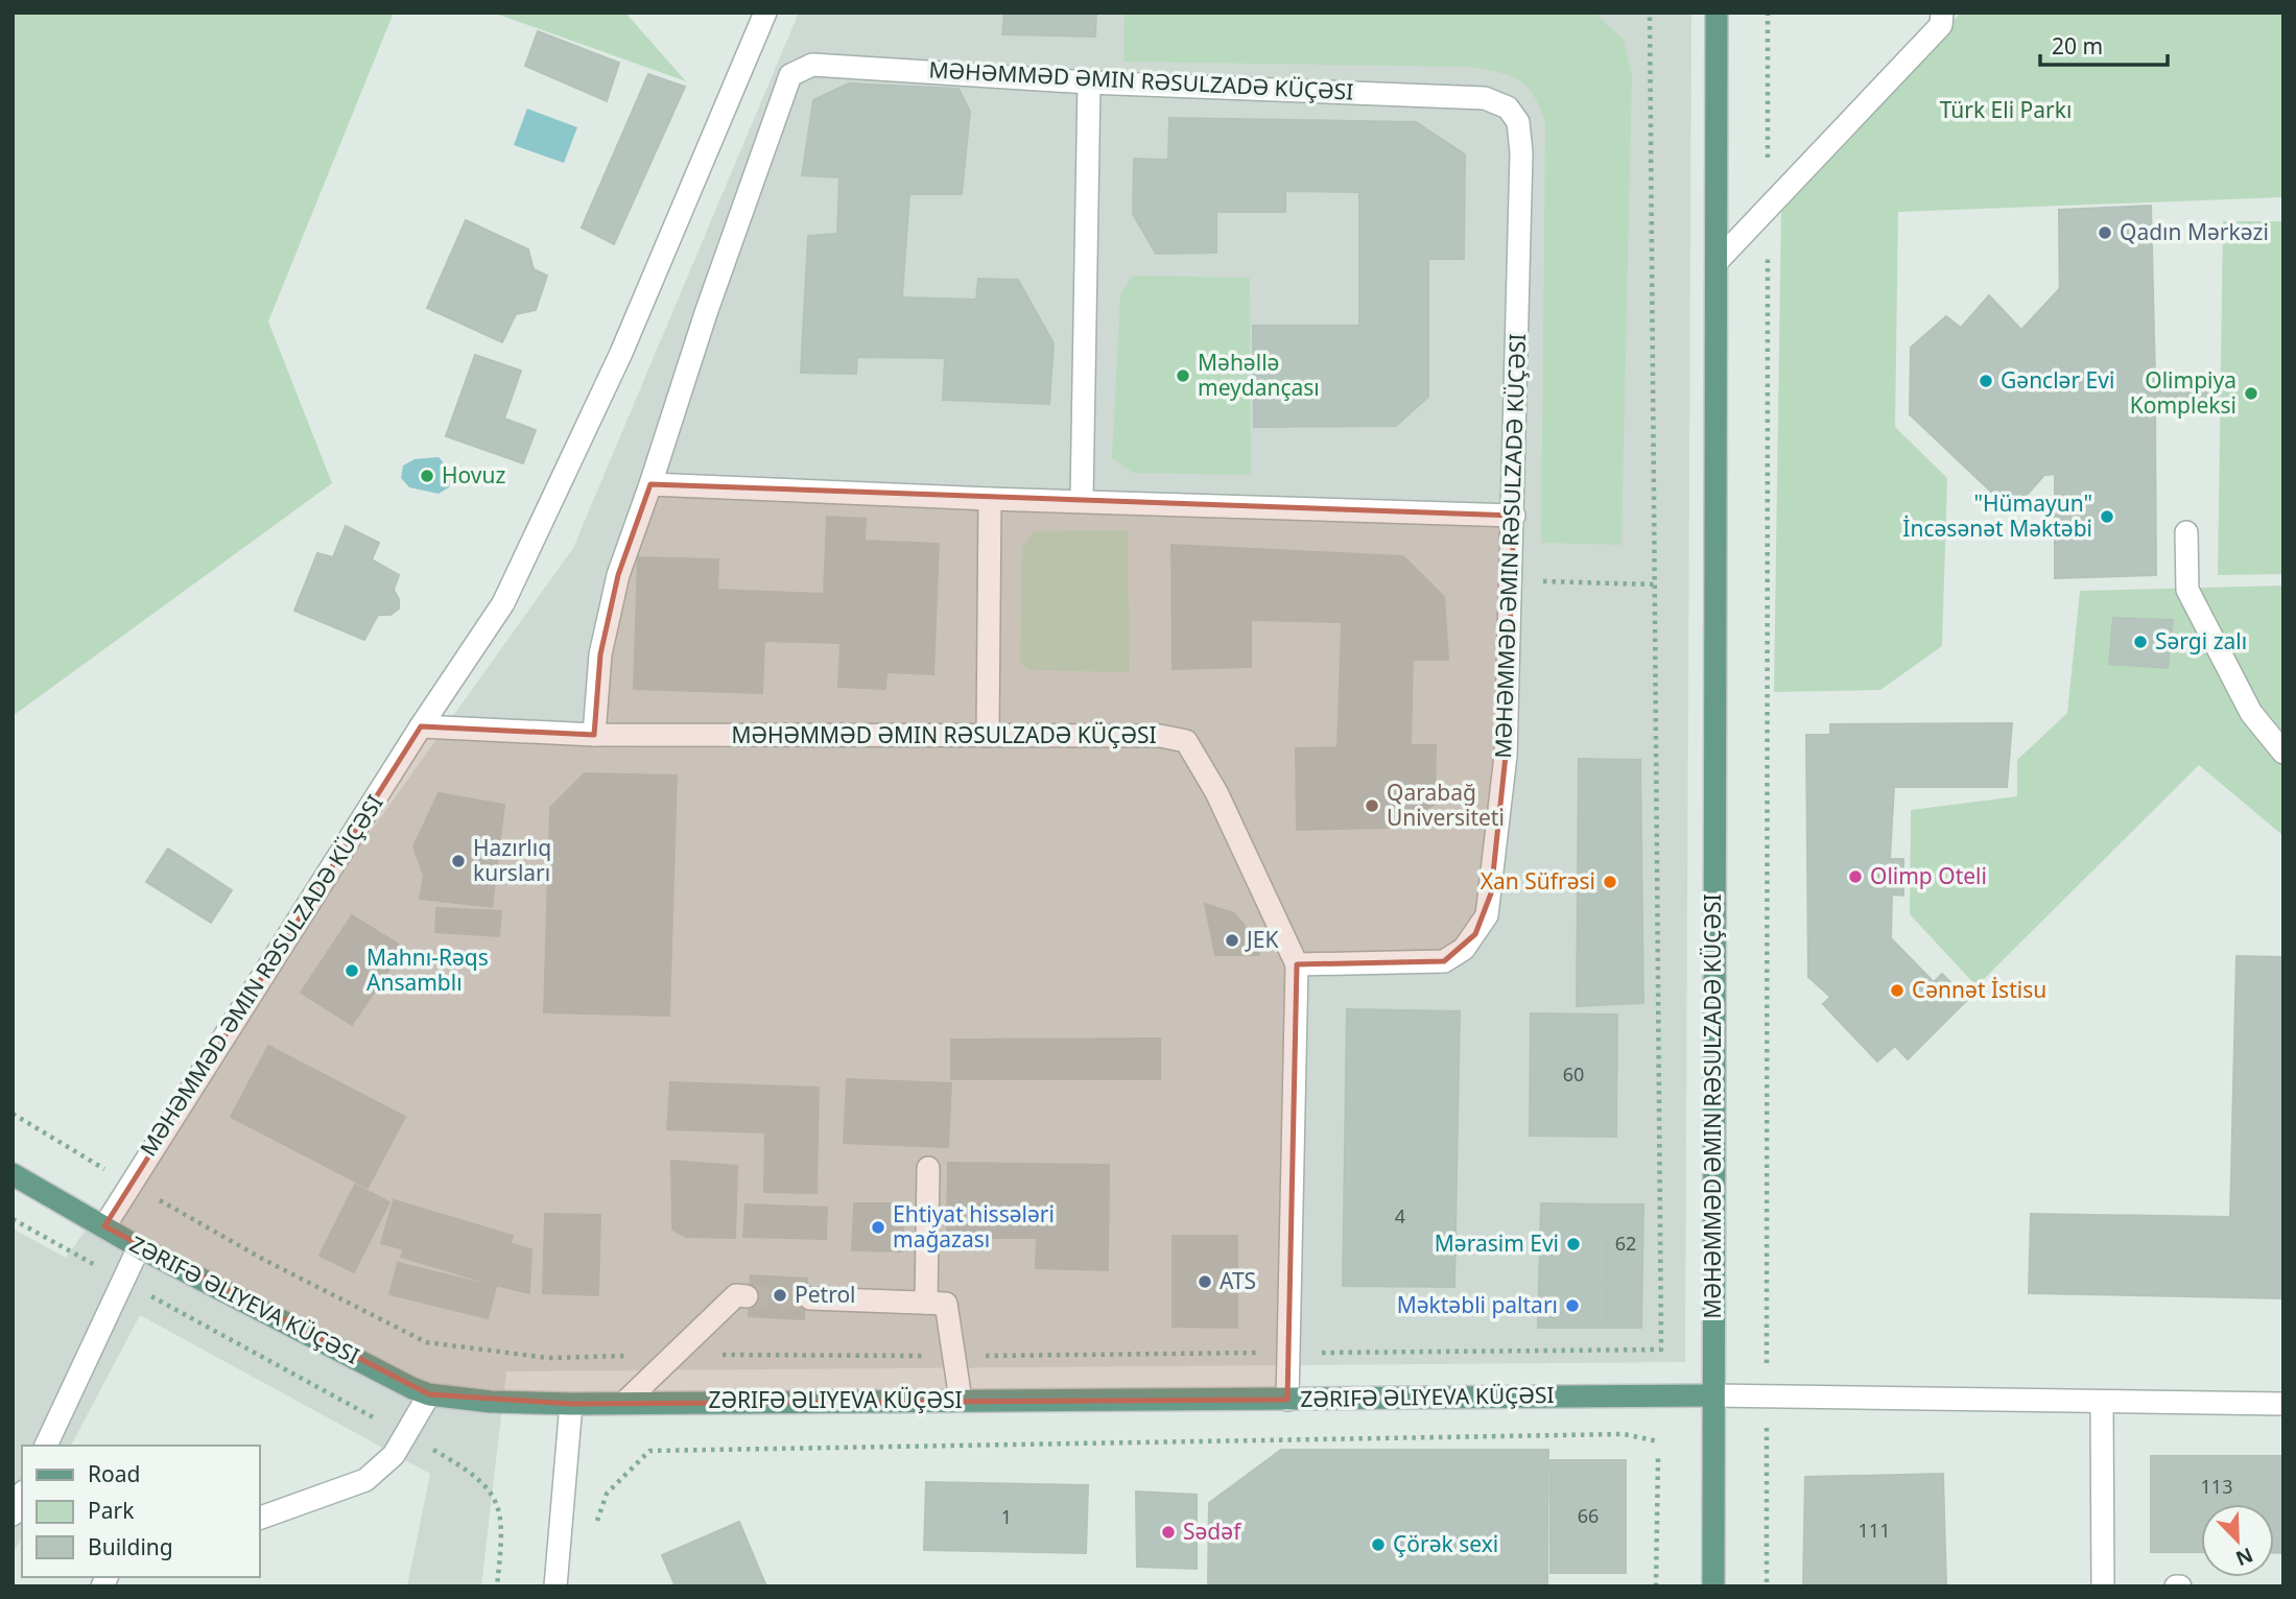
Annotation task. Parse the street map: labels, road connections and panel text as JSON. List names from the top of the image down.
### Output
{
  "streets": {
    "main road": ["MƏHƏMMƏD ƏMIN RƏSULZADƏ KÜÇƏSI", "ZƏRIFƏ ƏLIYEVA KÜÇƏSI"]
  },
  "crossings": [
    ["MƏHƏMMƏD ƏMIN RƏSULZADƏ KÜÇƏSI", "ZƏRIFƏ ƏLIYEVA KÜÇƏSI"]
  ],
  "parks": ["Türk Eli Parkı"],
  "places": [
    "Qadın Mərkəzi",
    "Məhəllə meydançası",
    "Gənclər Evi",
    "Olimpiya Kompleksi",
    "Hovuz",
    "\"Hümayun\" İncəsənət Məktəbi",
    "Sərgi zalı",
    "Qarabağ Universiteti",
    "Hazırlıq kursları",
    "Olimp Oteli",
    "Xan Süfrəsi",
    "JEK",
    "Mahnı-Rəqs Ansamblı",
    "Cənnət İstisu",
    "Ehtiyat hissələri mağazası",
    "Mərasim Evi",
    "ATS",
    "Petrol",
    "Məktəbli paltarı",
    "Sədəf",
    "Çörək sexi"
  ],
  "house_numbers": [
    "60",
    "4",
    "62",
    "113",
    "66",
    "1",
    "111"
  ],
  "legend": ["Road", "Park", "Building"],
  "scale_bar": "20 m",
  "north": "bottom right"
}
